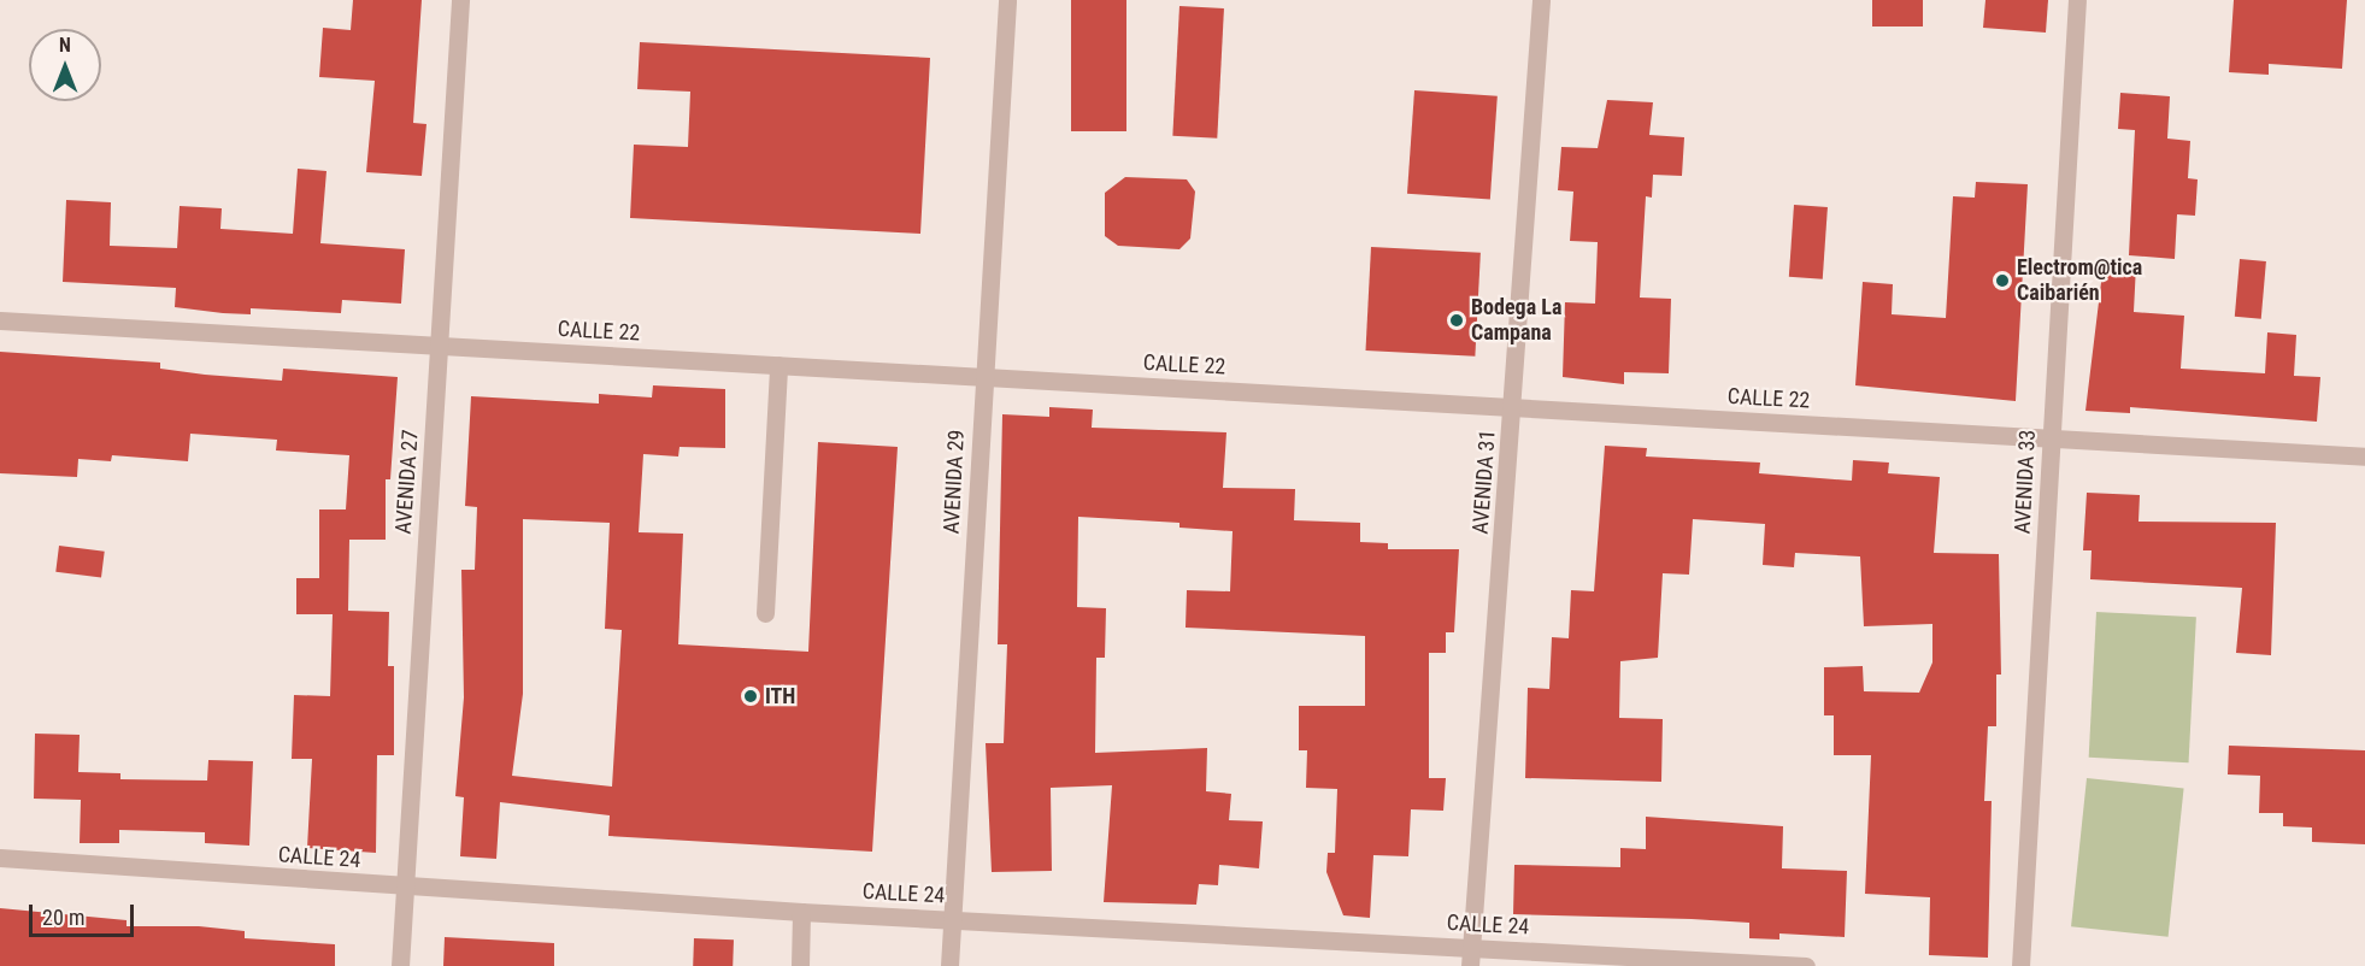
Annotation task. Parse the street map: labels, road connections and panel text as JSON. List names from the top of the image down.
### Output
{
  "streets": {
    "street": [
      "CALLE 22",
      "AVENIDA 27",
      "AVENIDA 29",
      "AVENIDA 31",
      "AVENIDA 33",
      "CALLE 24"
    ]
  },
  "crossings": [
    ["CALLE 22", "AVENIDA 27"],
    ["CALLE 22", "AVENIDA 29"],
    ["CALLE 22", "AVENIDA 31"],
    ["CALLE 22", "AVENIDA 33"],
    ["AVENIDA 27", "CALLE 24"],
    ["AVENIDA 29", "CALLE 24"],
    ["AVENIDA 31", "CALLE 24"]
  ],
  "places": ["Electrom@tica Caibarién", "Bodega La Campana", "ITH"],
  "scale_bar": "20 m",
  "north": "top"
}
